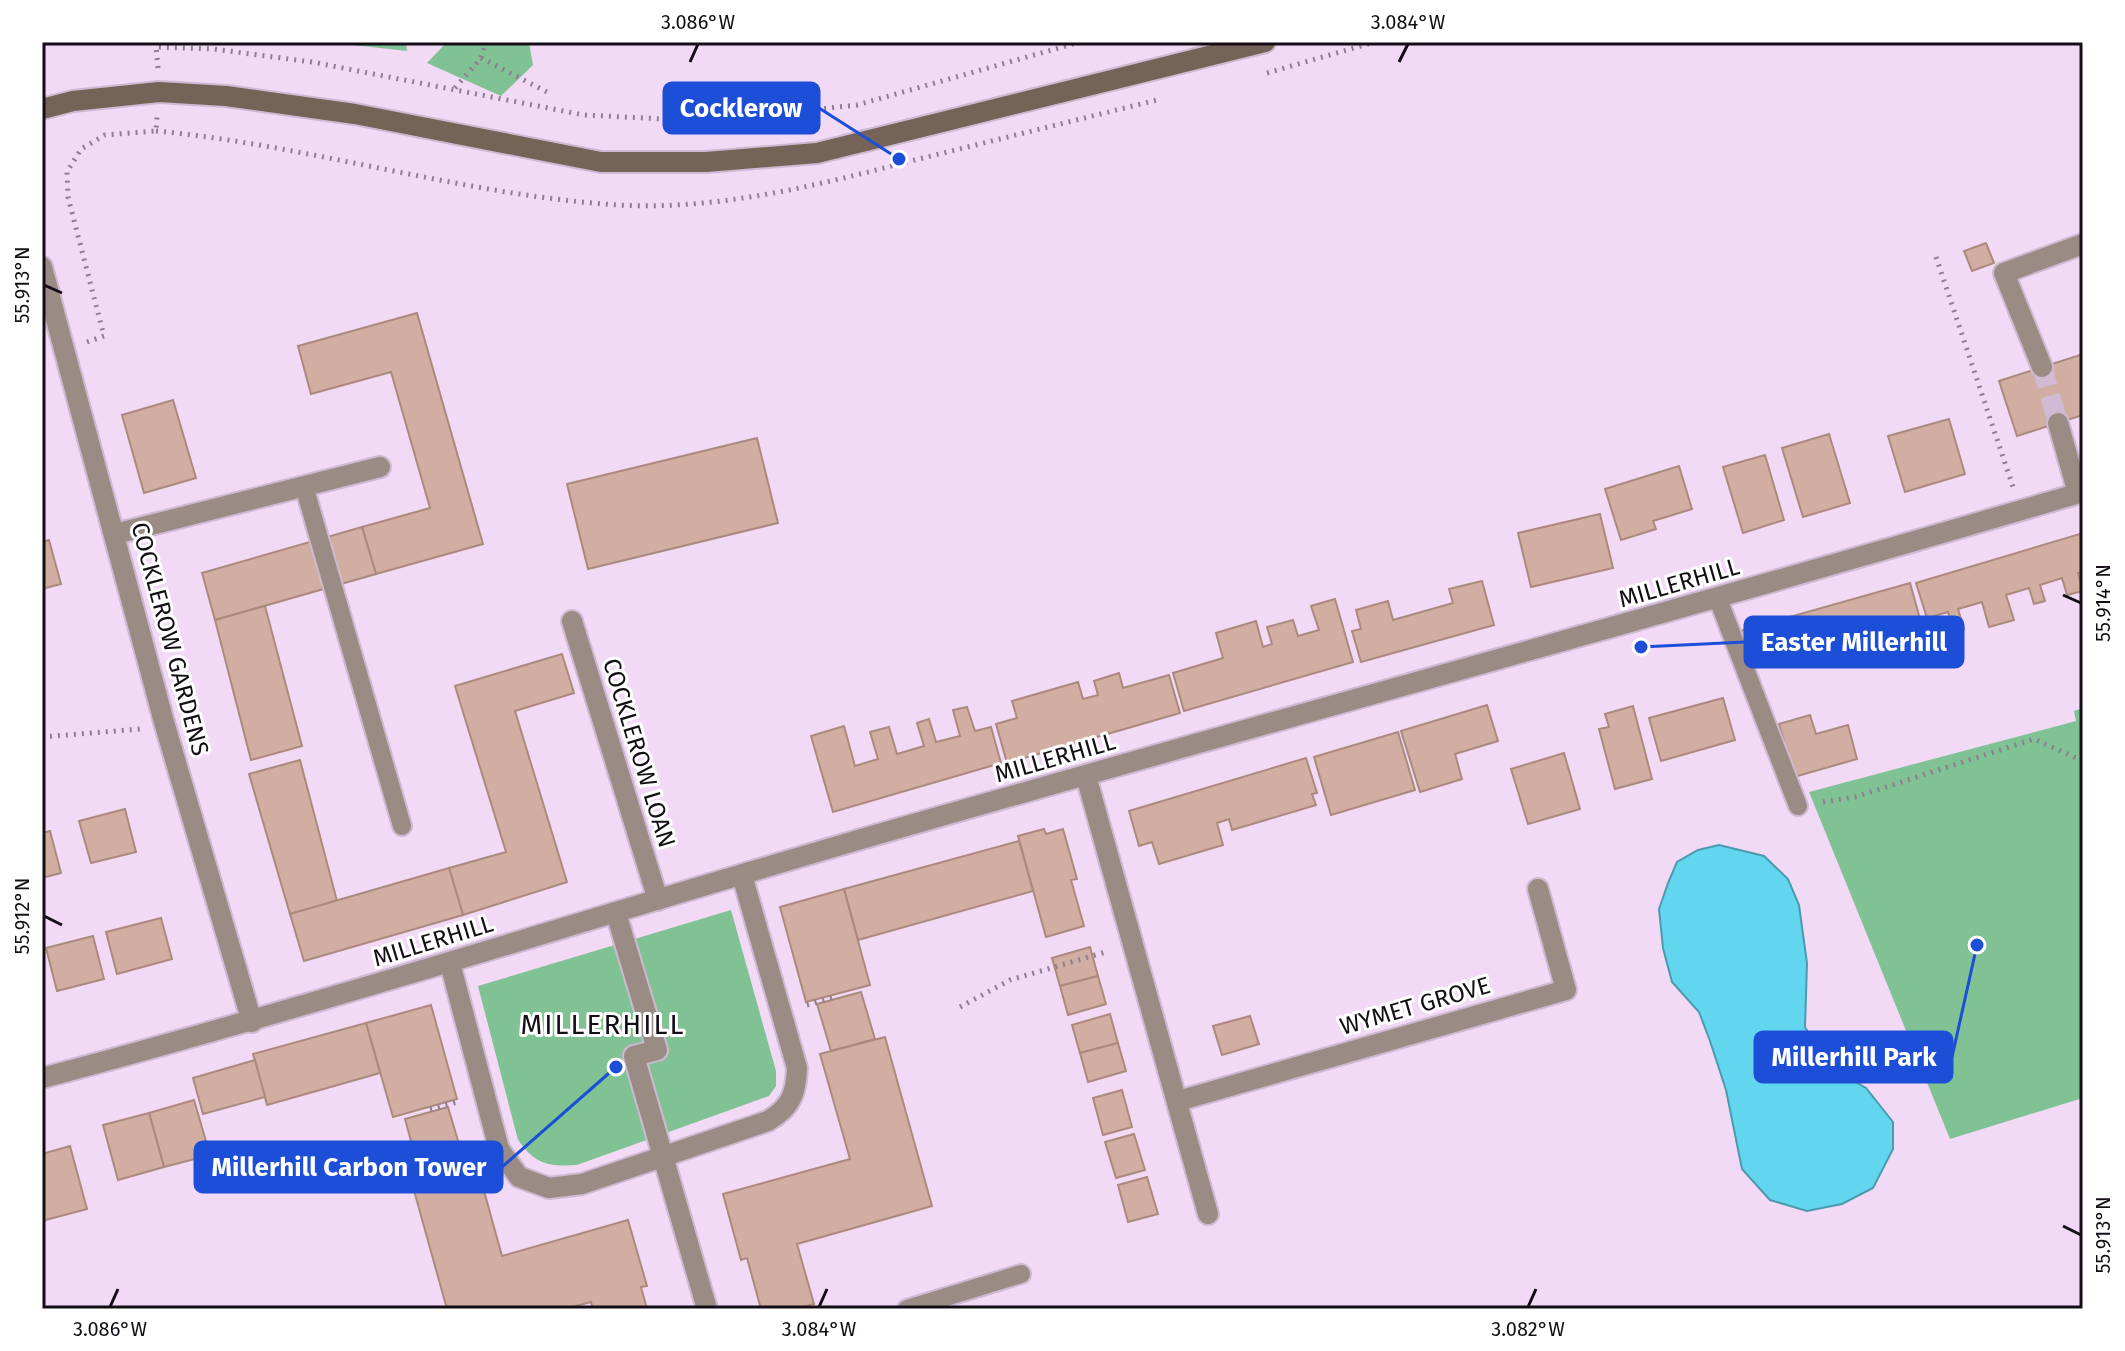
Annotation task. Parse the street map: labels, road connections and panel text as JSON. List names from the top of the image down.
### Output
{
  "streets": {
    "street": [
      "MILLERHILL",
      "COCKLEROW GARDENS",
      "COCKLEROW LOAN",
      "WYMET GROVE"
    ]
  },
  "crossings": [
    ["MILLERHILL", "COCKLEROW GARDENS"],
    ["MILLERHILL", "COCKLEROW LOAN"]
  ],
  "districts": ["MILLERHILL"],
  "places": [
    "Cocklerow",
    "Easter Millerhill",
    "Millerhill Park",
    "Millerhill Carbon Tower"
  ],
  "coordinates": [
    "3.086°W",
    "3.084°W",
    "55.913°N",
    "55.914°N",
    "55.912°N",
    "3.082°W"
  ]
}
